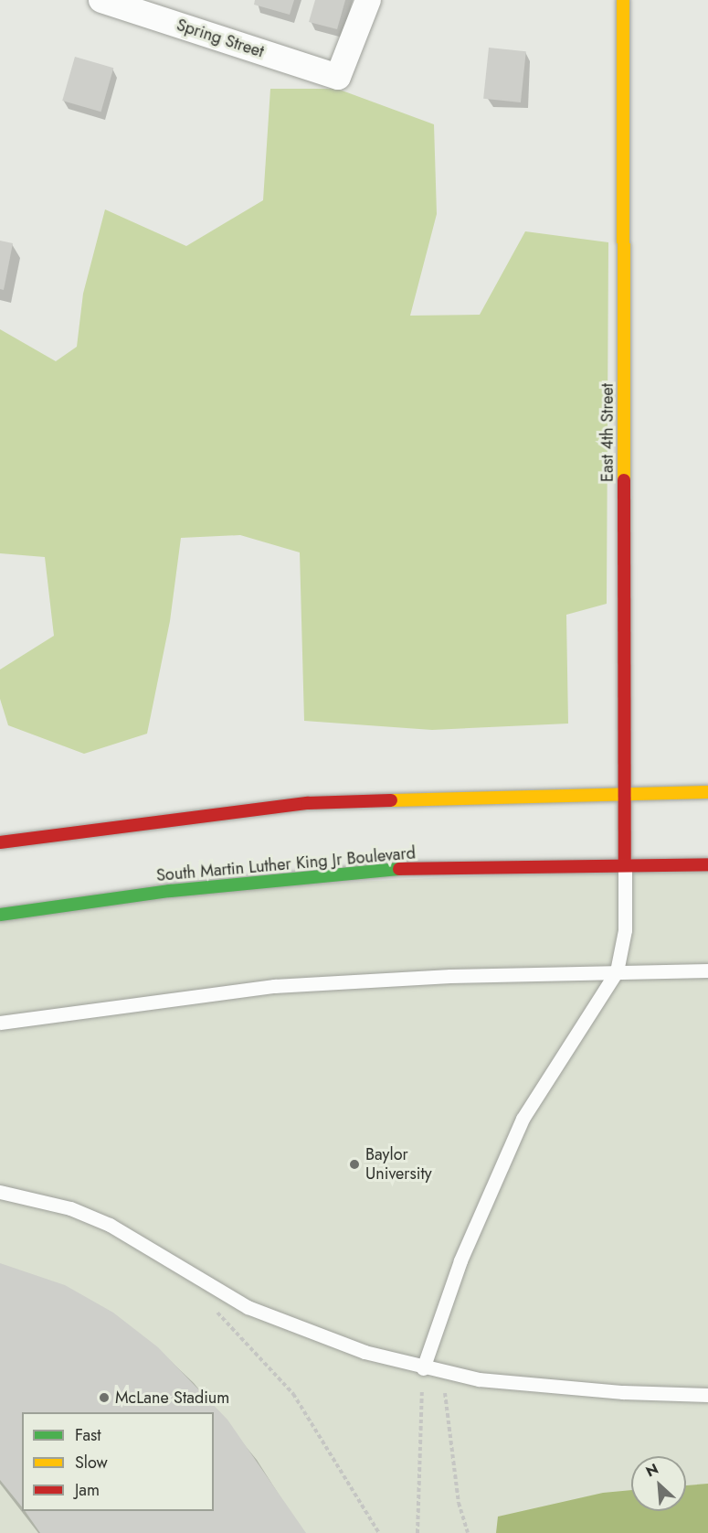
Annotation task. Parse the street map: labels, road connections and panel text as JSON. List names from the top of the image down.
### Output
{
  "streets": {
    "main road": ["East 4th Street", "South Martin Luther King Jr Boulevard"],
    "street": ["Spring Street"]
  },
  "crossings": [
    ["East 4th Street", "South Martin Luther King Jr Boulevard"]
  ],
  "places": ["Baylor University", "McLane Stadium"],
  "legend": ["Fast", "Slow", "Jam"],
  "north": "top left"
}
